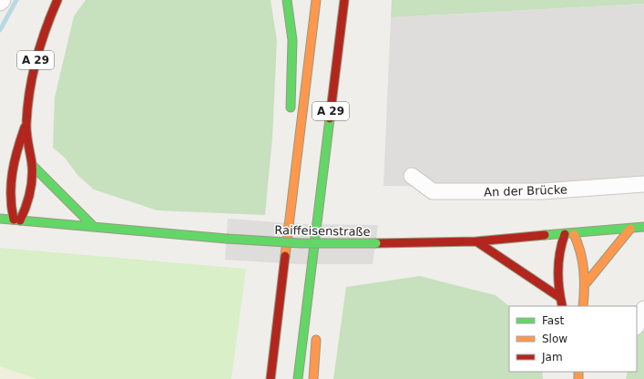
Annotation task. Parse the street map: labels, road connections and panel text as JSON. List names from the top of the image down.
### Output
{
  "streets": {
    "main road": ["A 29", "Raiffeisenstraße"],
    "street": ["An der Brücke"]
  },
  "crossings": [
    ["A 29", "Raiffeisenstraße"]
  ],
  "legend": ["Fast", "Slow", "Jam"]
}
